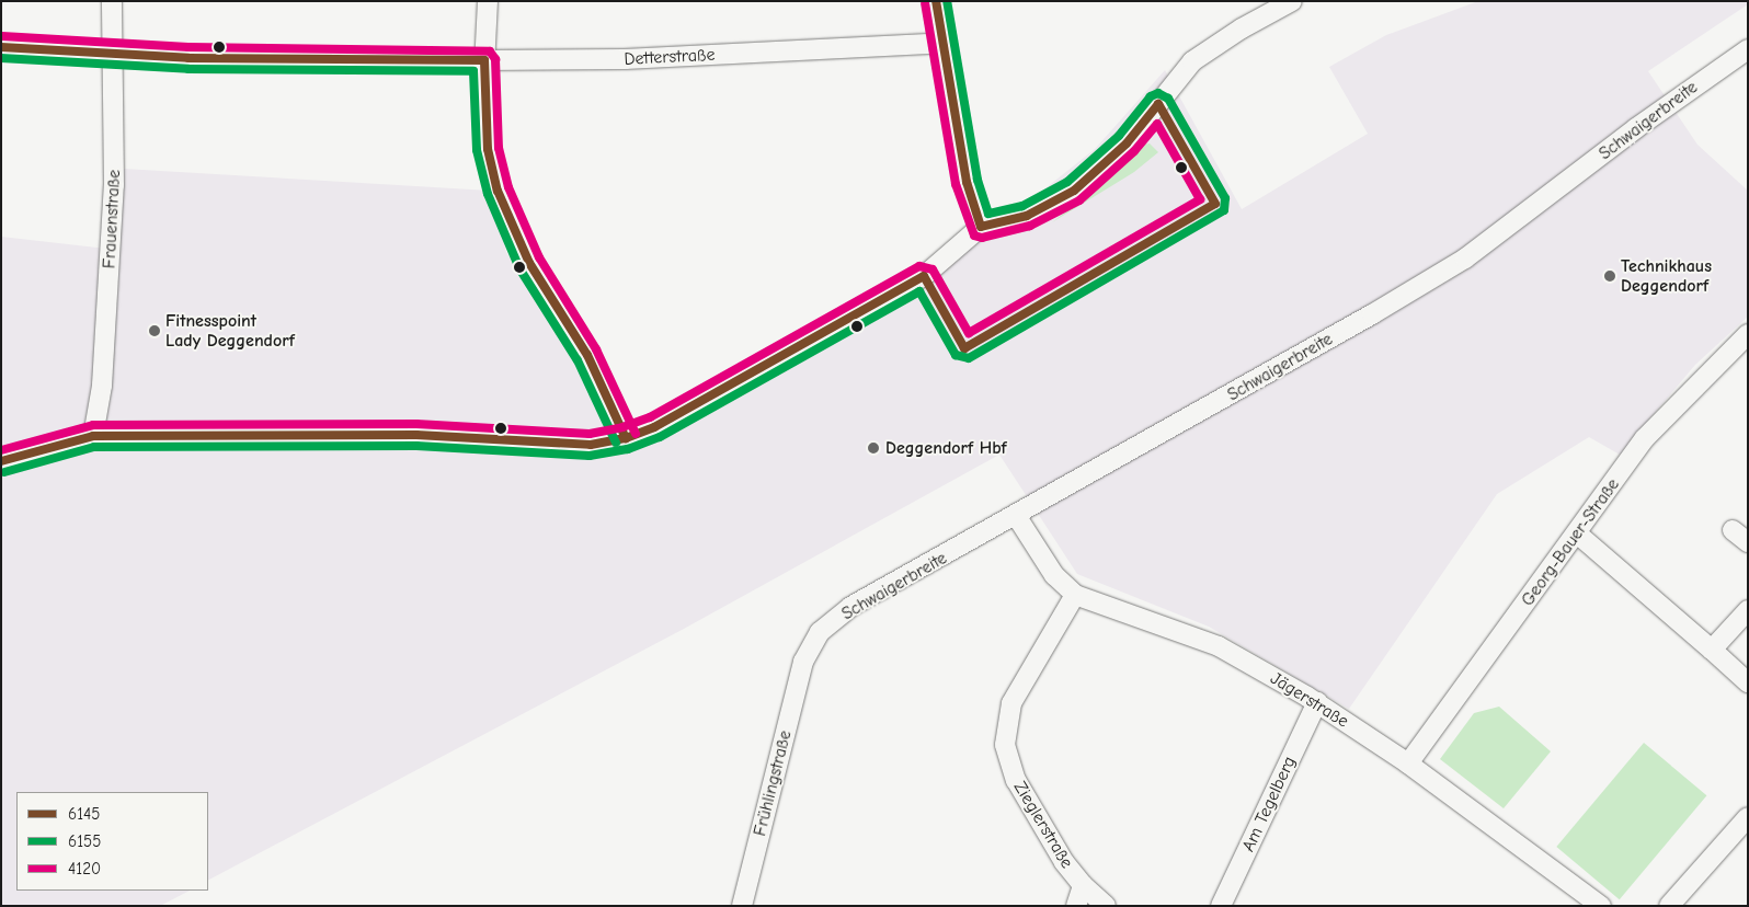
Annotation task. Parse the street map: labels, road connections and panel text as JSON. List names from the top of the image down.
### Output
{
  "streets": {
    "street": [
      "Detterstraße",
      "Schwaigerbreite",
      "Frauenstraße",
      "Georg-Bauer-Straße",
      "Jägerstraße",
      "Frühlingstraße",
      "Am Tegelberg",
      "Zieglerstraße"
    ]
  },
  "crossings": [
    ["Detterstraße", "Frauenstraße"],
    ["Schwaigerbreite", "Jägerstraße"],
    ["Schwaigerbreite", "Frühlingstraße"],
    ["Georg-Bauer-Straße", "Jägerstraße"],
    ["Jägerstraße", "Am Tegelberg"],
    ["Jägerstraße", "Zieglerstraße"]
  ],
  "places": ["Technikhaus Deggendorf", "Fitnesspoint Lady Deggendorf", "Deggendorf Hbf"],
  "lines": ["transit line 6145", "transit line 6155", "transit line 4120"],
  "legend": ["6145", "6155", "4120"]
}
